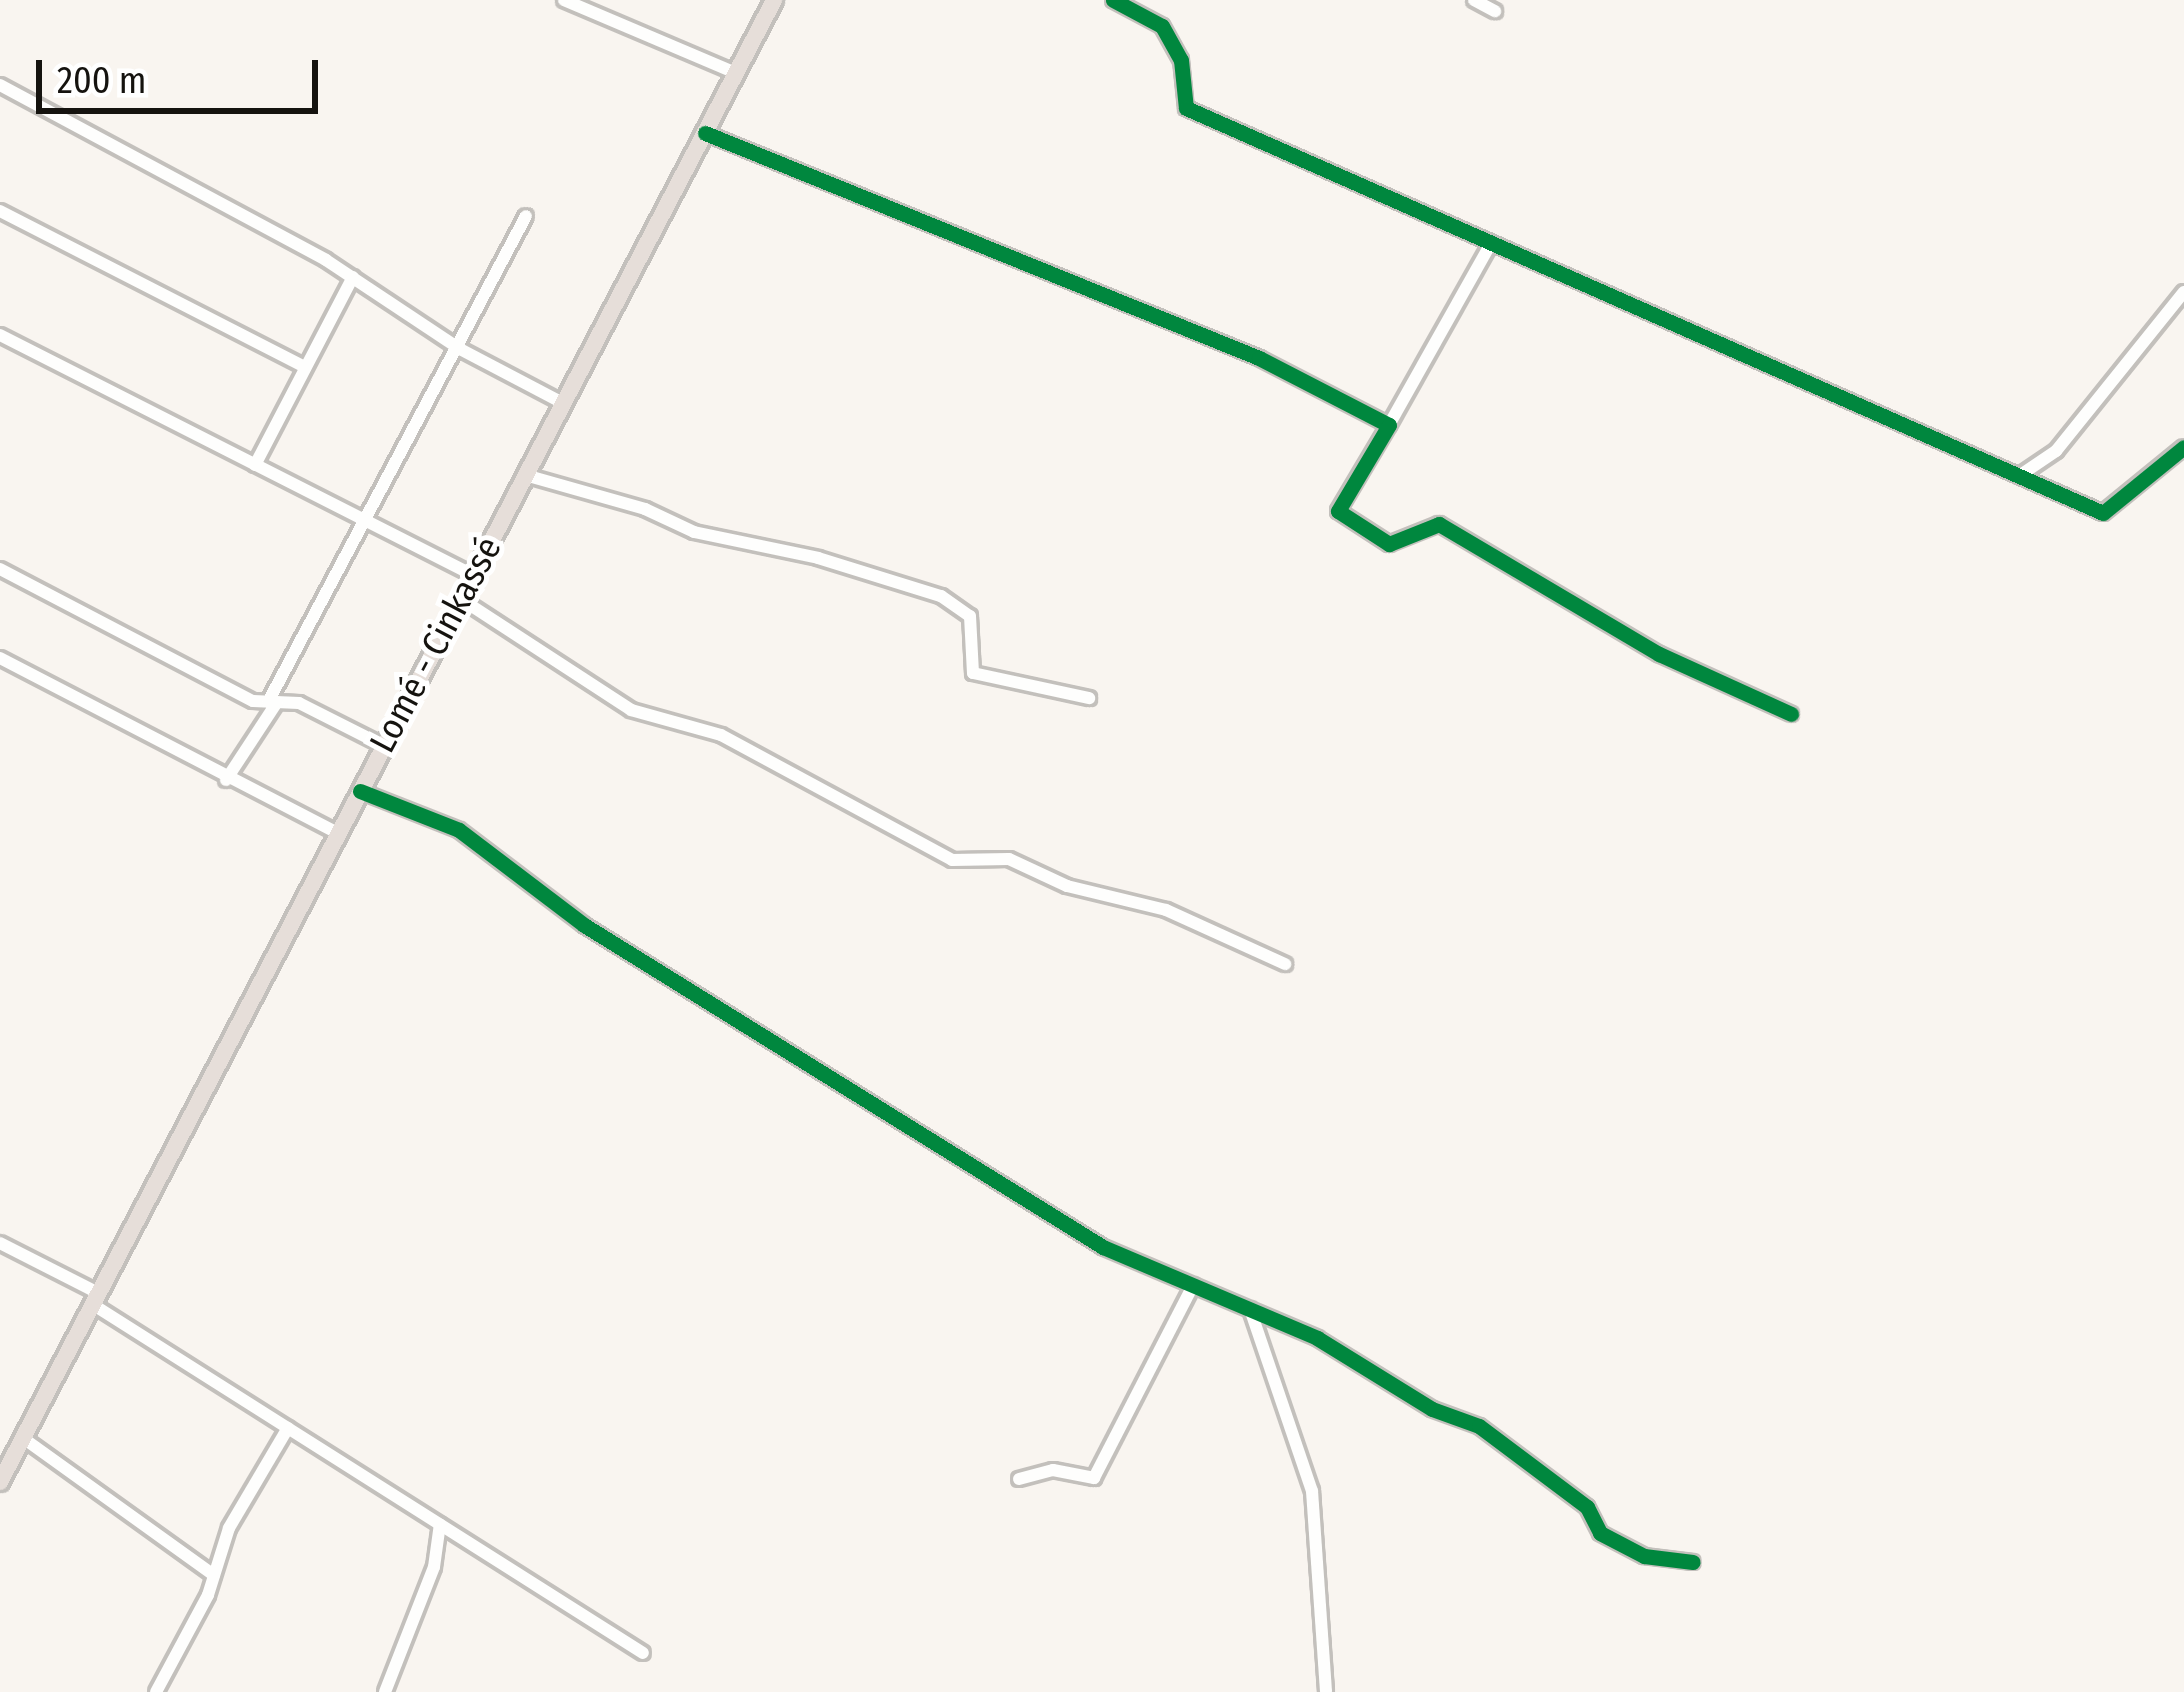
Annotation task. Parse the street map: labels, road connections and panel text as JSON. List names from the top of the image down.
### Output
{
  "streets": {
    "highway": ["Lomé - Cinkassé"]
  },
  "scale_bar": "200 m"
}
